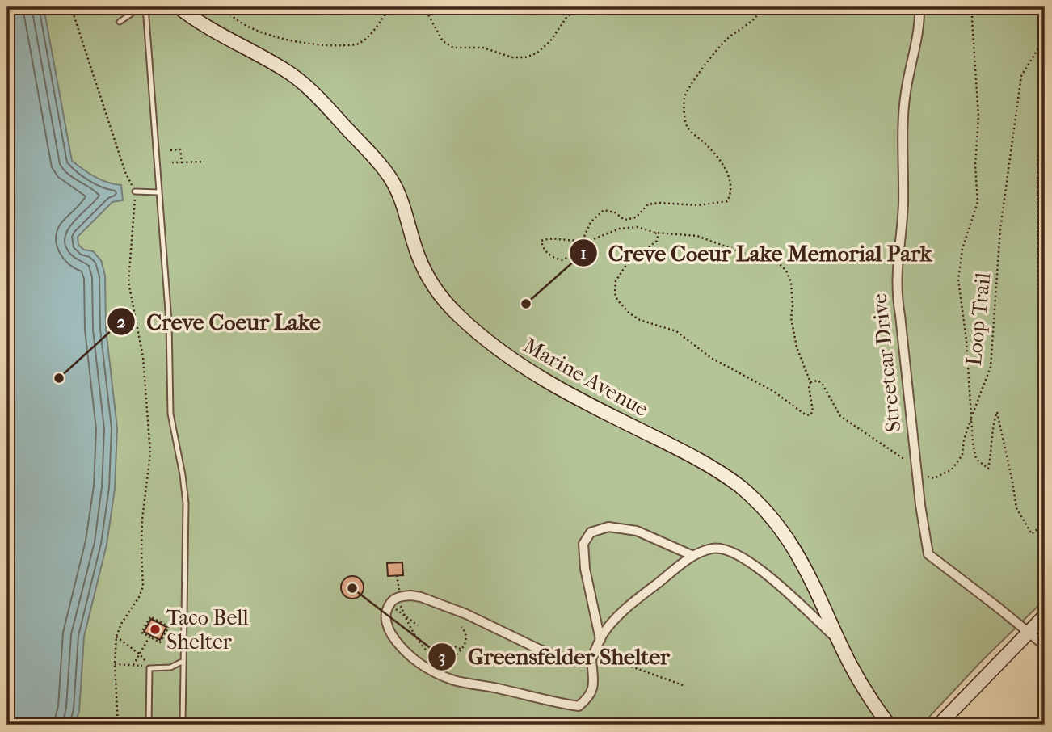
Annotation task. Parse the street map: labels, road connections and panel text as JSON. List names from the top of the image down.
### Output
{
  "streets": {
    "main road": ["Marine Avenue"],
    "street": ["Streetcar Drive"],
    "path": ["Loop Trail"]
  },
  "places": [
    "Creve Coeur Lake Memorial Park",
    "Creve Coeur Lake",
    "Greensfelder Shelter",
    "Taco Bell Shelter"
  ]
}
